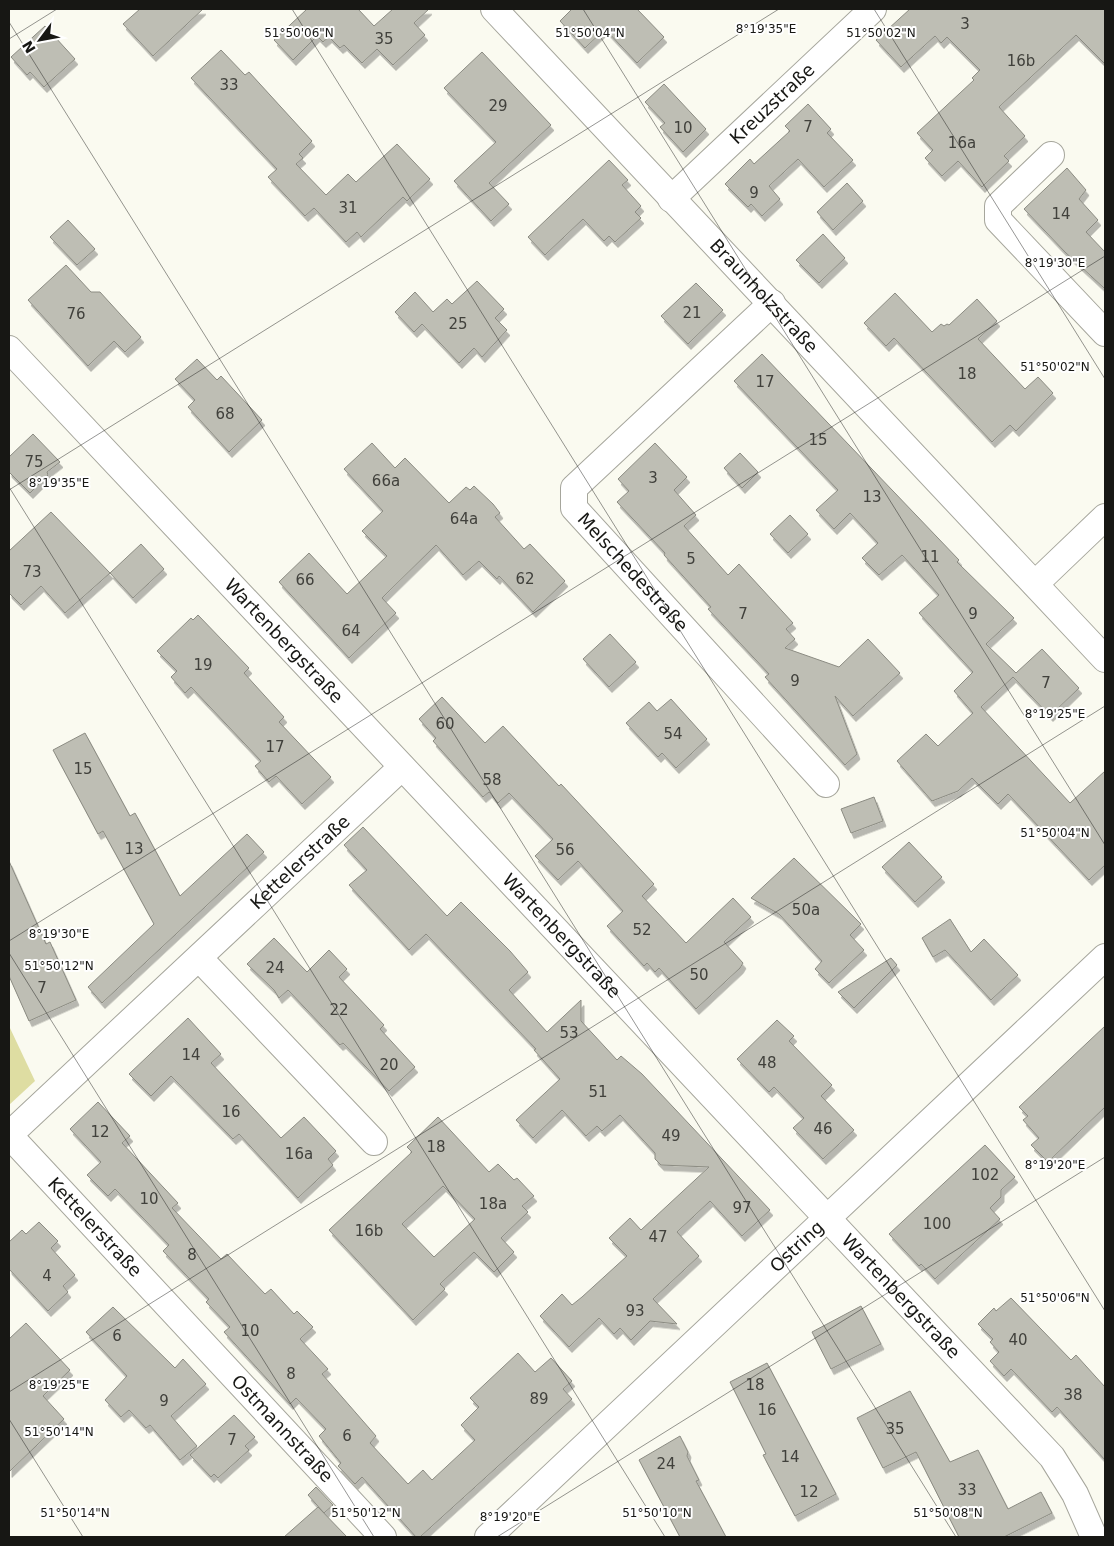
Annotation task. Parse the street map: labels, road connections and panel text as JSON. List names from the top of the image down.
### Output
{
  "streets": {
    "street": [
      "Kreuzstraße",
      "Braunholzstraße",
      "Melschedestraße",
      "Wartenbergstraße",
      "Kettelerstraße",
      "Ostring",
      "Ostmannstraße"
    ]
  },
  "crossings": [
    ["Kreuzstraße", "Braunholzstraße"],
    ["Braunholzstraße", "Melschedestraße"],
    ["Wartenbergstraße", "Kettelerstraße"],
    ["Wartenbergstraße", "Ostring"],
    ["Kettelerstraße", "Ostmannstraße"]
  ],
  "house_numbers": [
    "3",
    "35",
    "16b",
    "33",
    "29",
    "7",
    "10",
    "16a",
    "9",
    "31",
    "14",
    "21",
    "76",
    "25",
    "18",
    "17",
    "68",
    "15",
    "75",
    "3",
    "66a",
    "13",
    "64a",
    "11",
    "5",
    "73",
    "62",
    "66",
    "7",
    "9",
    "64",
    "19",
    "9",
    "7",
    "60",
    "54",
    "17",
    "15",
    "58",
    "13",
    "56",
    "50a",
    "52",
    "24",
    "50",
    "7",
    "22",
    "53",
    "14",
    "48",
    "20",
    "51",
    "16",
    "46",
    "12",
    "49",
    "18",
    "16a",
    "102",
    "10",
    "18a",
    "97",
    "100",
    "16b",
    "47",
    "8",
    "4",
    "93",
    "10",
    "6",
    "40",
    "8",
    "18",
    "38",
    "89",
    "9",
    "16",
    "35",
    "6",
    "7",
    "14",
    "24",
    "33",
    "12"
  ],
  "north": "bottom left",
  "coordinates": [
    "8°19'35\"E",
    "51°50'02\"N",
    "51°50'06\"N",
    "51°50'04\"N",
    "8°19'30\"E",
    "8°19'25\"E",
    "51°50'12\"N",
    "8°19'20\"E",
    "51°50'14\"N",
    "51°50'10\"N",
    "51°50'08\"N"
  ]
}
